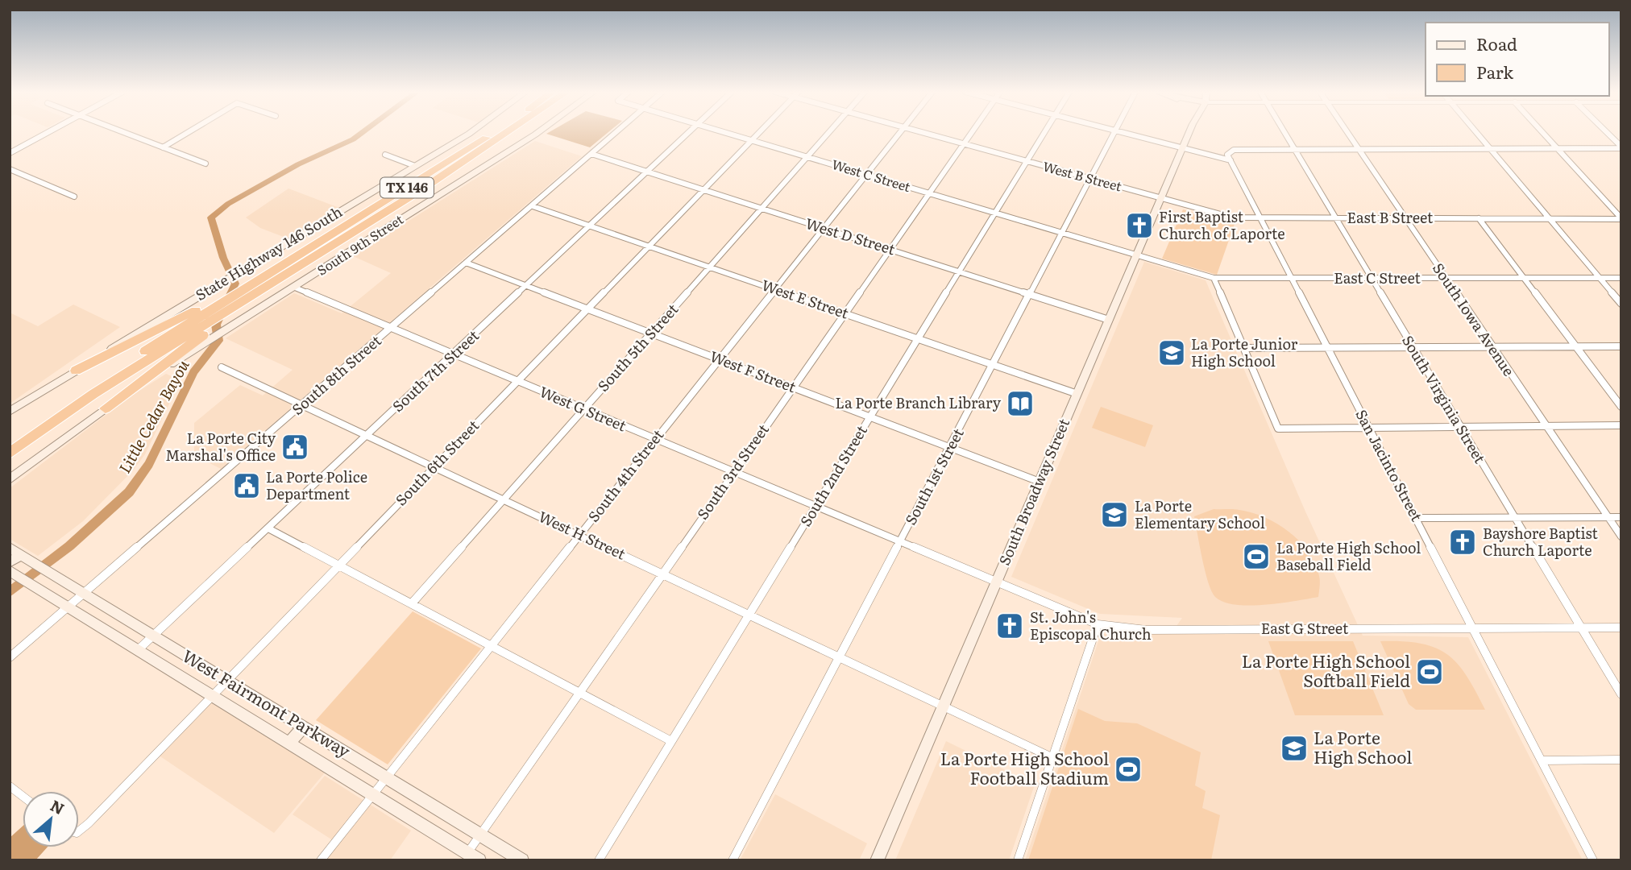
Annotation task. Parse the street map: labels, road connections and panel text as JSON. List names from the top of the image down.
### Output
{
  "streets": {
    "highway": ["TX 146"],
    "main road": [
      "South 9th Street",
      "State Highway 146 South",
      "South Broadway Street",
      "West Fairmont Parkway"
    ],
    "street": [
      "West C Street",
      "West B Street",
      "East B Street",
      "West D Street",
      "East C Street",
      "West E Street",
      "South Iowa Avenue",
      "South 5th Street",
      "South 7th Street",
      "West F Street",
      "South 8th Street",
      "South Virginia Street",
      "West G Street",
      "South 6th Street",
      "San Jacinto Street",
      "South 3rd Street",
      "South 4th Street",
      "South 2nd Street",
      "South 1st Street",
      "West H Street",
      "East G Street"
    ]
  },
  "crossings": [
    ["West C Street", "East C Street"],
    ["West C Street", "South 5th Street"],
    ["West C Street", "South 6th Street"],
    ["West C Street", "South 3rd Street"],
    ["West C Street", "South 4th Street"],
    ["West C Street", "South 2nd Street"],
    ["West C Street", "South 1st Street"],
    ["West C Street", "South Broadway Street"],
    ["West B Street", "East B Street"],
    ["West B Street", "South 3rd Street"],
    ["West B Street", "South 2nd Street"],
    ["West B Street", "South 1st Street"],
    ["West B Street", "South Broadway Street"],
    ["TX 146", "South 9th Street"],
    ["East B Street", "South Iowa Avenue"],
    ["East B Street", "South Virginia Street"],
    ["East B Street", "San Jacinto Street"],
    ["East B Street", "South Broadway Street"],
    ["West D Street", "South 5th Street"],
    ["West D Street", "South 7th Street"],
    ["West D Street", "South 8th Street"],
    ["West D Street", "South 6th Street"],
    ["West D Street", "South 3rd Street"],
    ["West D Street", "South 4th Street"],
    ["West D Street", "South 2nd Street"],
    ["West D Street", "South 1st Street"],
    ["West D Street", "South Broadway Street"],
    ["South 9th Street", "West G Street"],
    ["East C Street", "South Iowa Avenue"],
    ["East C Street", "South Virginia Street"],
    ["East C Street", "San Jacinto Street"],
    ["East C Street", "South Broadway Street"],
    ["West E Street", "South 5th Street"],
    ["West E Street", "South 7th Street"],
    ["West E Street", "South 8th Street"],
    ["West E Street", "South 6th Street"],
    ["West E Street", "South 3rd Street"],
    ["West E Street", "South 4th Street"],
    ["West E Street", "South 2nd Street"],
    ["West E Street", "South 1st Street"],
    ["West E Street", "South Broadway Street"],
    ["South 5th Street", "West F Street"],
    ["South 5th Street", "West G Street"],
    ["South 5th Street", "West H Street"],
    ["South 7th Street", "West F Street"],
    ["South 7th Street", "West G Street"],
    ["South 7th Street", "West H Street"],
    ["South 7th Street", "West Fairmont Parkway"],
    ["West F Street", "South 8th Street"],
    ["West F Street", "South 6th Street"],
    ["West F Street", "South 3rd Street"],
    ["West F Street", "South 4th Street"],
    ["West F Street", "South 2nd Street"],
    ["West F Street", "South 1st Street"],
    ["West F Street", "South Broadway Street"],
    ["South 8th Street", "West G Street"],
    ["South 8th Street", "West H Street"],
    ["South 8th Street", "West Fairmont Parkway"],
    ["South Virginia Street", "East G Street"],
    ["West G Street", "South 6th Street"],
    ["West G Street", "South 3rd Street"],
    ["West G Street", "South 4th Street"],
    ["West G Street", "South 2nd Street"],
    ["West G Street", "South 1st Street"],
    ["West G Street", "South Broadway Street"],
    ["West G Street", "East G Street"],
    ["South 6th Street", "West H Street"],
    ["South 6th Street", "West Fairmont Parkway"],
    ["San Jacinto Street", "East G Street"],
    ["South 3rd Street", "West H Street"],
    ["South 3rd Street", "West Fairmont Parkway"],
    ["South 4th Street", "West H Street"],
    ["South 4th Street", "West Fairmont Parkway"],
    ["South 2nd Street", "West H Street"],
    ["South 1st Street", "West H Street"],
    ["South Broadway Street", "West H Street"],
    ["South Broadway Street", "East G Street"]
  ],
  "water": ["Little Cedar Bayou"],
  "places": {
    "church": ["First Baptist Church of Laporte", "Bayshore Baptist Church Laporte", "St. John's Episcopal Church"],
    "school or university": ["La Porte Junior High School", "La Porte Elementary School", "La Porte High School"],
    "library": ["La Porte Branch Library"],
    "public building": ["La Porte City Marshal's Office", "La Porte Police Department"],
    "sports": ["La Porte High School Baseball Field", "La Porte High School Softball Field", "La Porte High School Football Stadium"]
  },
  "legend": ["Road", "Park"],
  "north": "top right"
}
